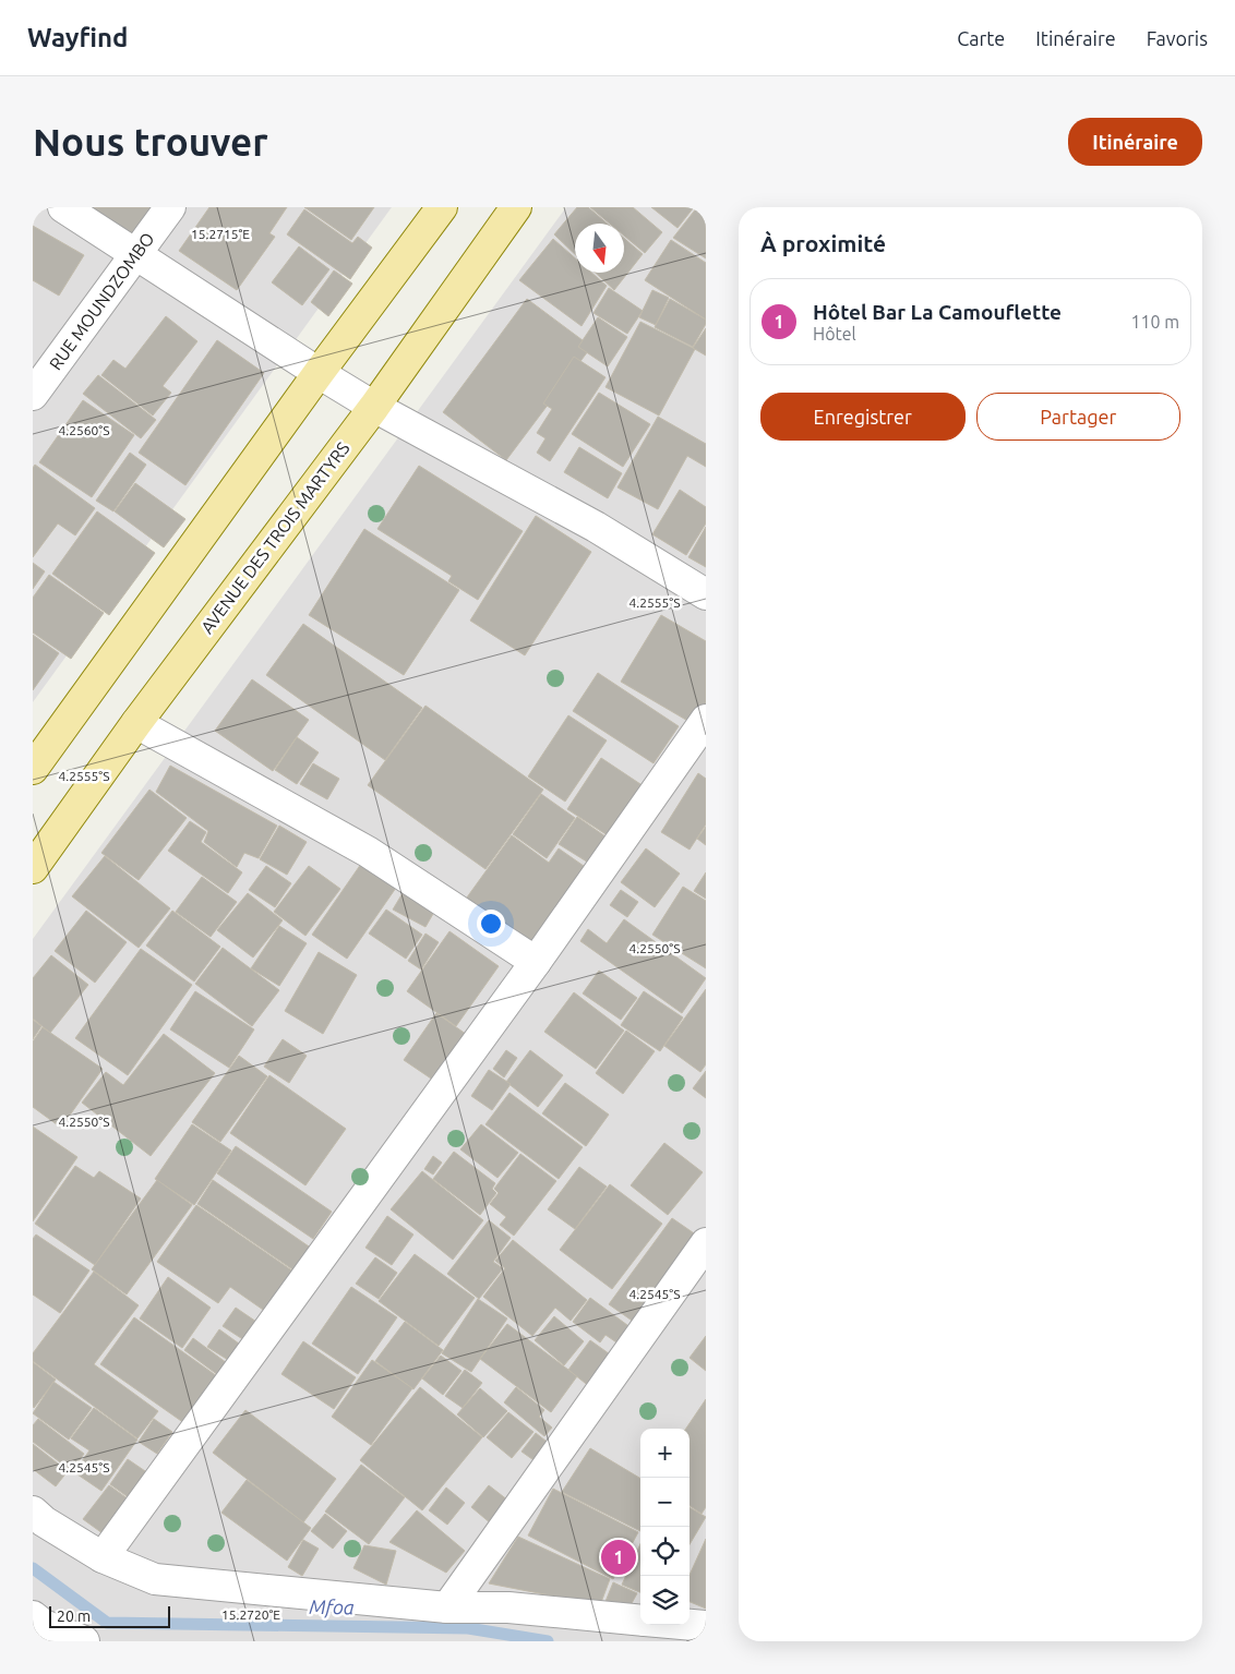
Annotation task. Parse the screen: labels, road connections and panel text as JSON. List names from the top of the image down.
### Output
{
  "streets": {
    "main road": ["AVENUE DES TROIS MARTYRS"],
    "street": ["RUE MOUNDZOMBO"]
  },
  "water": ["Mfoa"],
  "scale_bar": "20 m",
  "north": "bottom",
  "page": {
    "header": "Wayfind",
    "nav": ["Carte", "Itinéraire", "Favoris"],
    "buttons": [
      "Itinéraire",
      ["Enregistrer", "Partager"]
    ],
    "title": "Nous trouver",
    "heading": "À proximité",
    "list": [
      {
        "mark": "1",
        "name": "Hôtel Bar La Camouflette",
        "note": "Hôtel",
        "value": "110 m"
      }
    ],
    "map_buttons": ["+", "−"],
    "pins": "1",
    "scale": "20 m"
  },
  "coordinates": [
    "15.2715°E",
    "4.2560°S",
    "4.2555°S",
    "4.2550°S",
    "4.2545°S",
    "15.2720°E"
  ]
}
